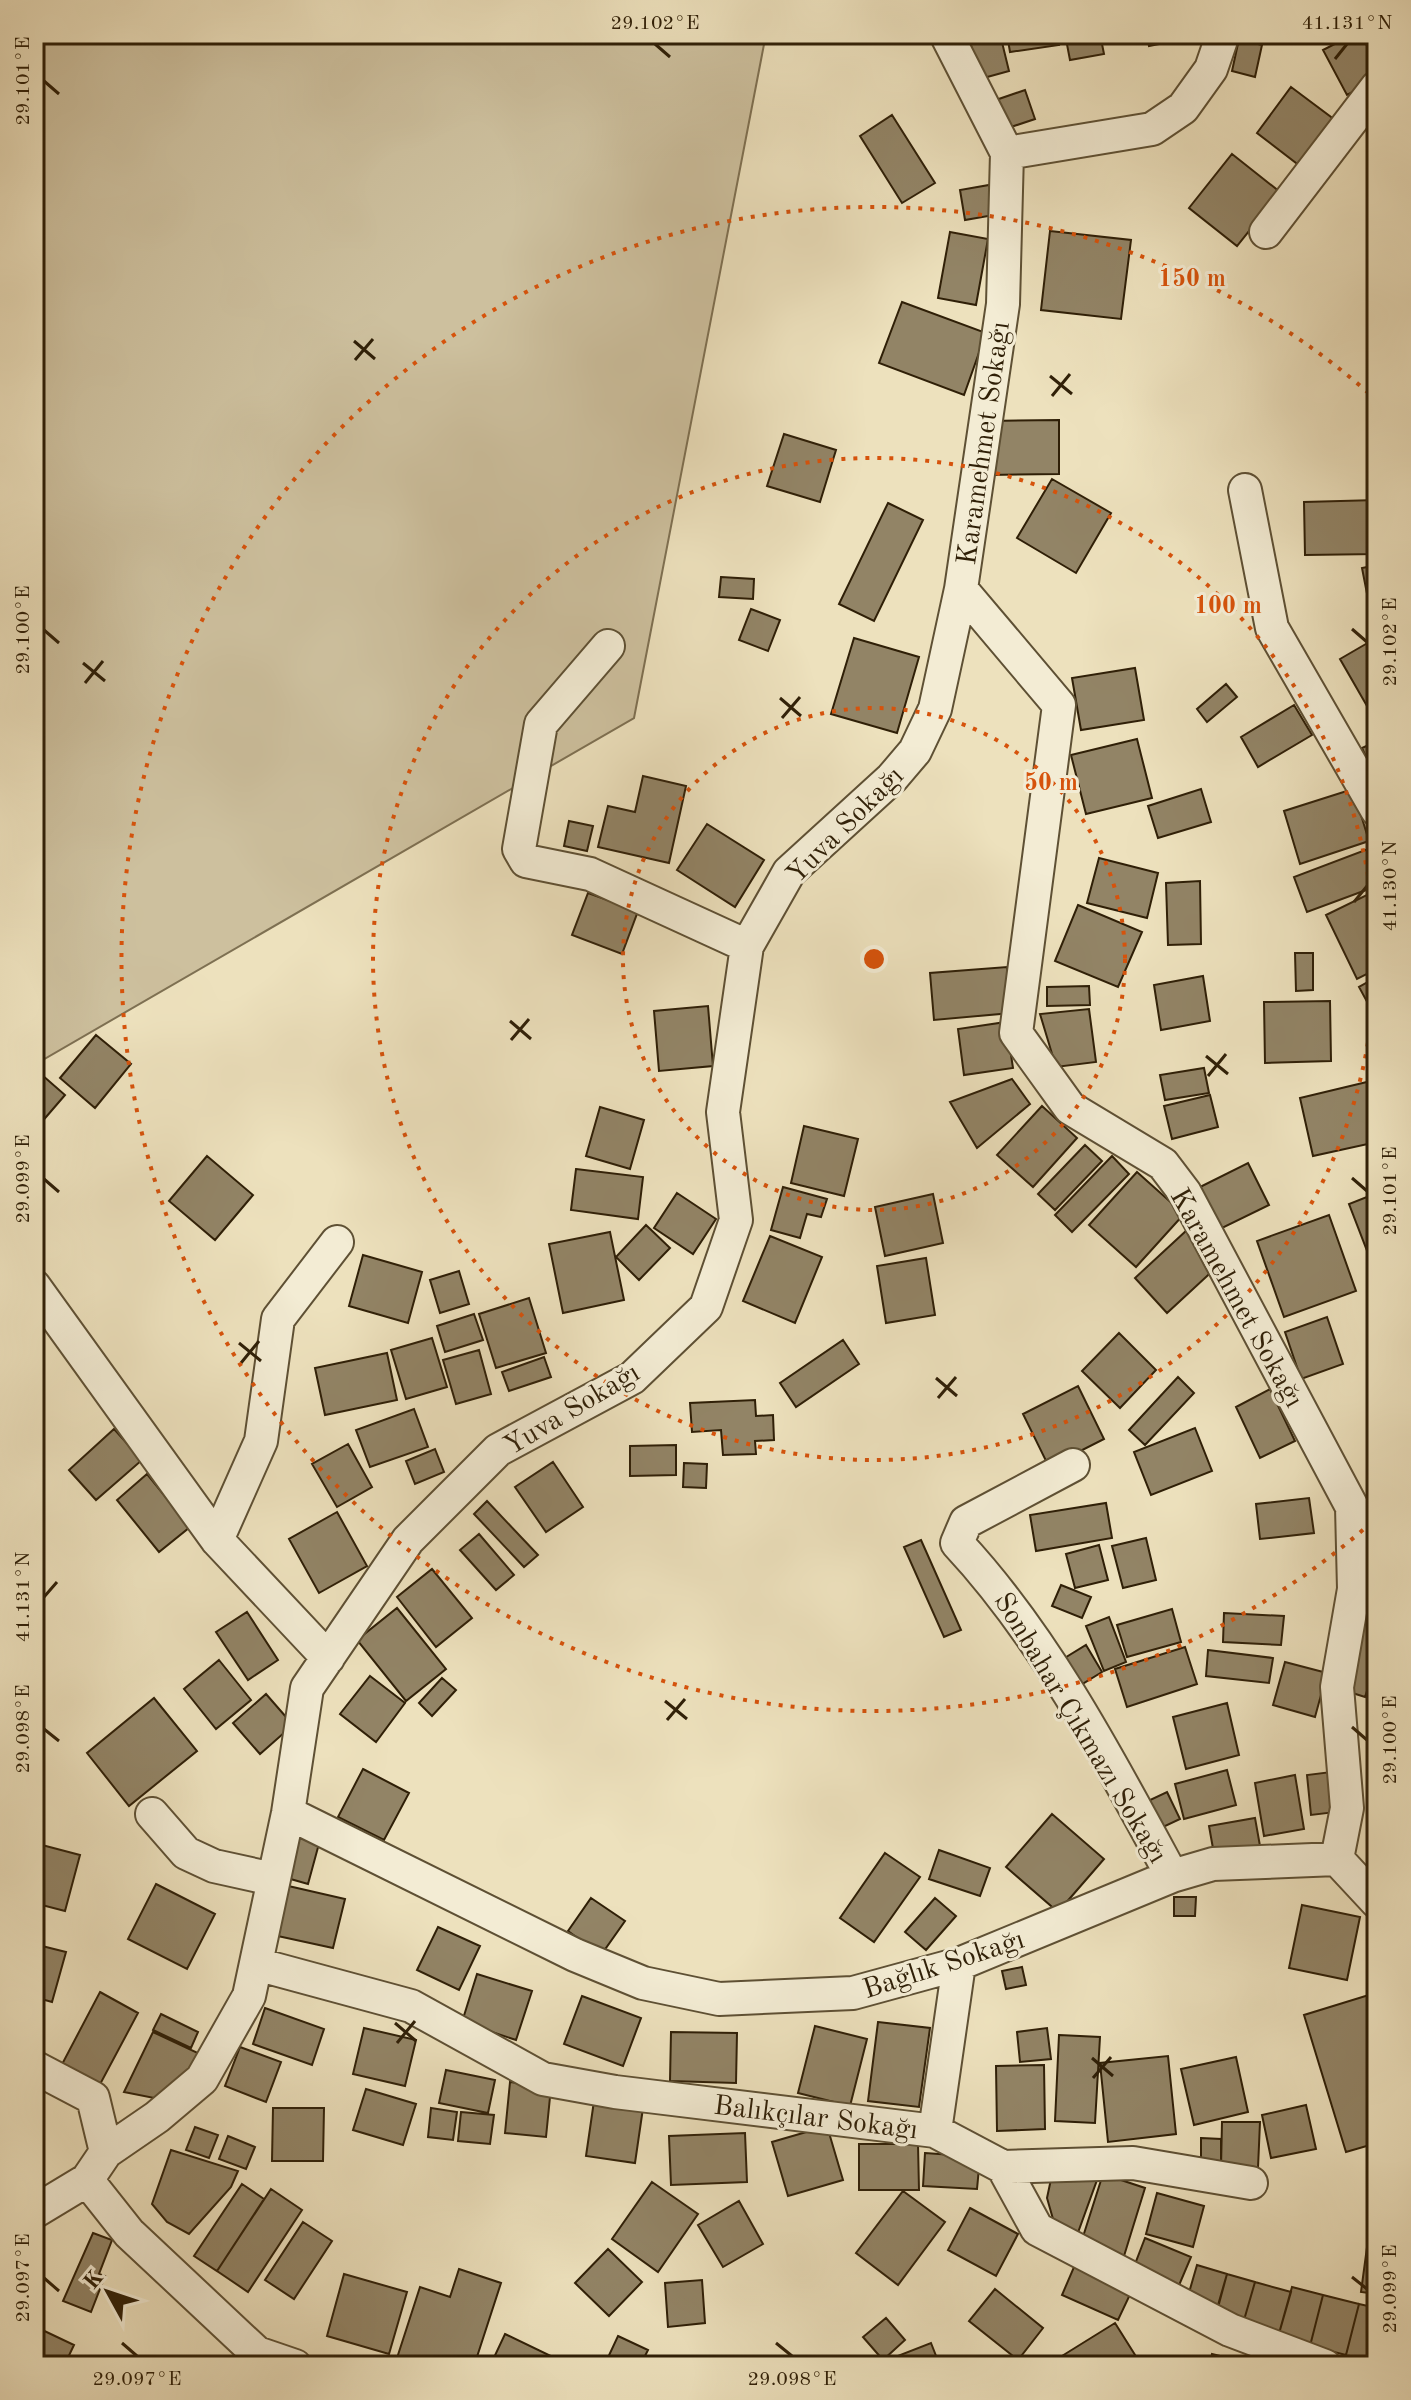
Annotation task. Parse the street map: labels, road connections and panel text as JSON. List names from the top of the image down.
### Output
{
  "streets": {
    "street": [
      "Karamehmet Sokağı",
      "Yuva Sokağı",
      "Sonbahar Çıkmazı Sokağı",
      "Bağlık Sokağı",
      "Balıkçılar Sokağı"
    ]
  },
  "crossings": [
    ["Karamehmet Sokağı", "Yuva Sokağı"],
    ["Karamehmet Sokağı", "Bağlık Sokağı"],
    ["Yuva Sokağı", "Bağlık Sokağı"],
    ["Yuva Sokağı", "Balıkçılar Sokağı"],
    ["Sonbahar Çıkmazı Sokağı", "Bağlık Sokağı"]
  ],
  "north": "top left",
  "coordinates": [
    "29.102°E",
    "41.131°N",
    "29.101°E",
    "29.100°E",
    "41.130°N",
    "29.099°E",
    "29.098°E",
    "29.097°E"
  ],
  "rings": ["150 m", "100 m", "50 m"]
}
